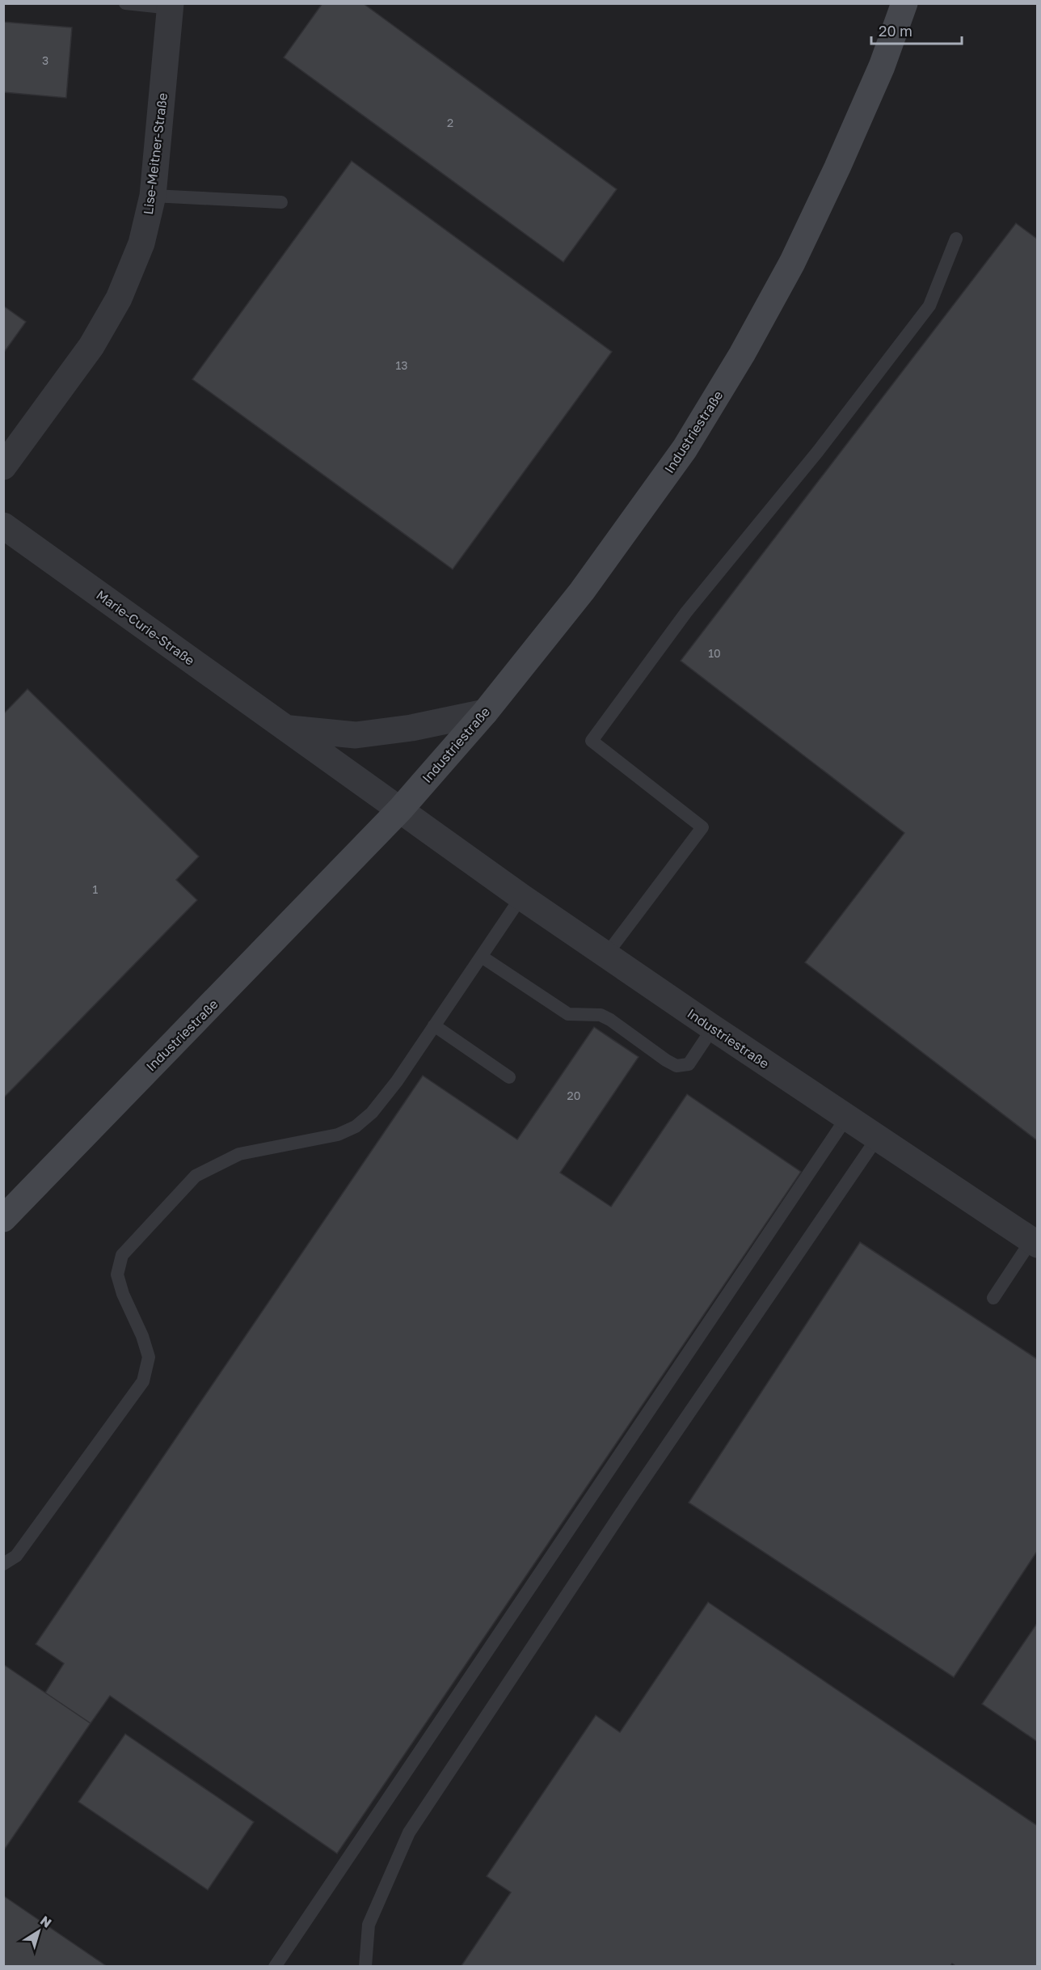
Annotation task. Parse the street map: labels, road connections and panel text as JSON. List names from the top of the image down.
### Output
{
  "streets": {
    "street": ["Lise-Meitner-Straße", "Industriestraße", "Marie-Curie-Straße"]
  },
  "crossings": [
    ["Industriestraße", "Marie-Curie-Straße"]
  ],
  "house_numbers": [
    "3",
    "2",
    "13",
    "10",
    "1",
    "20"
  ],
  "scale_bar": "20 m",
  "north": "top right"
}
